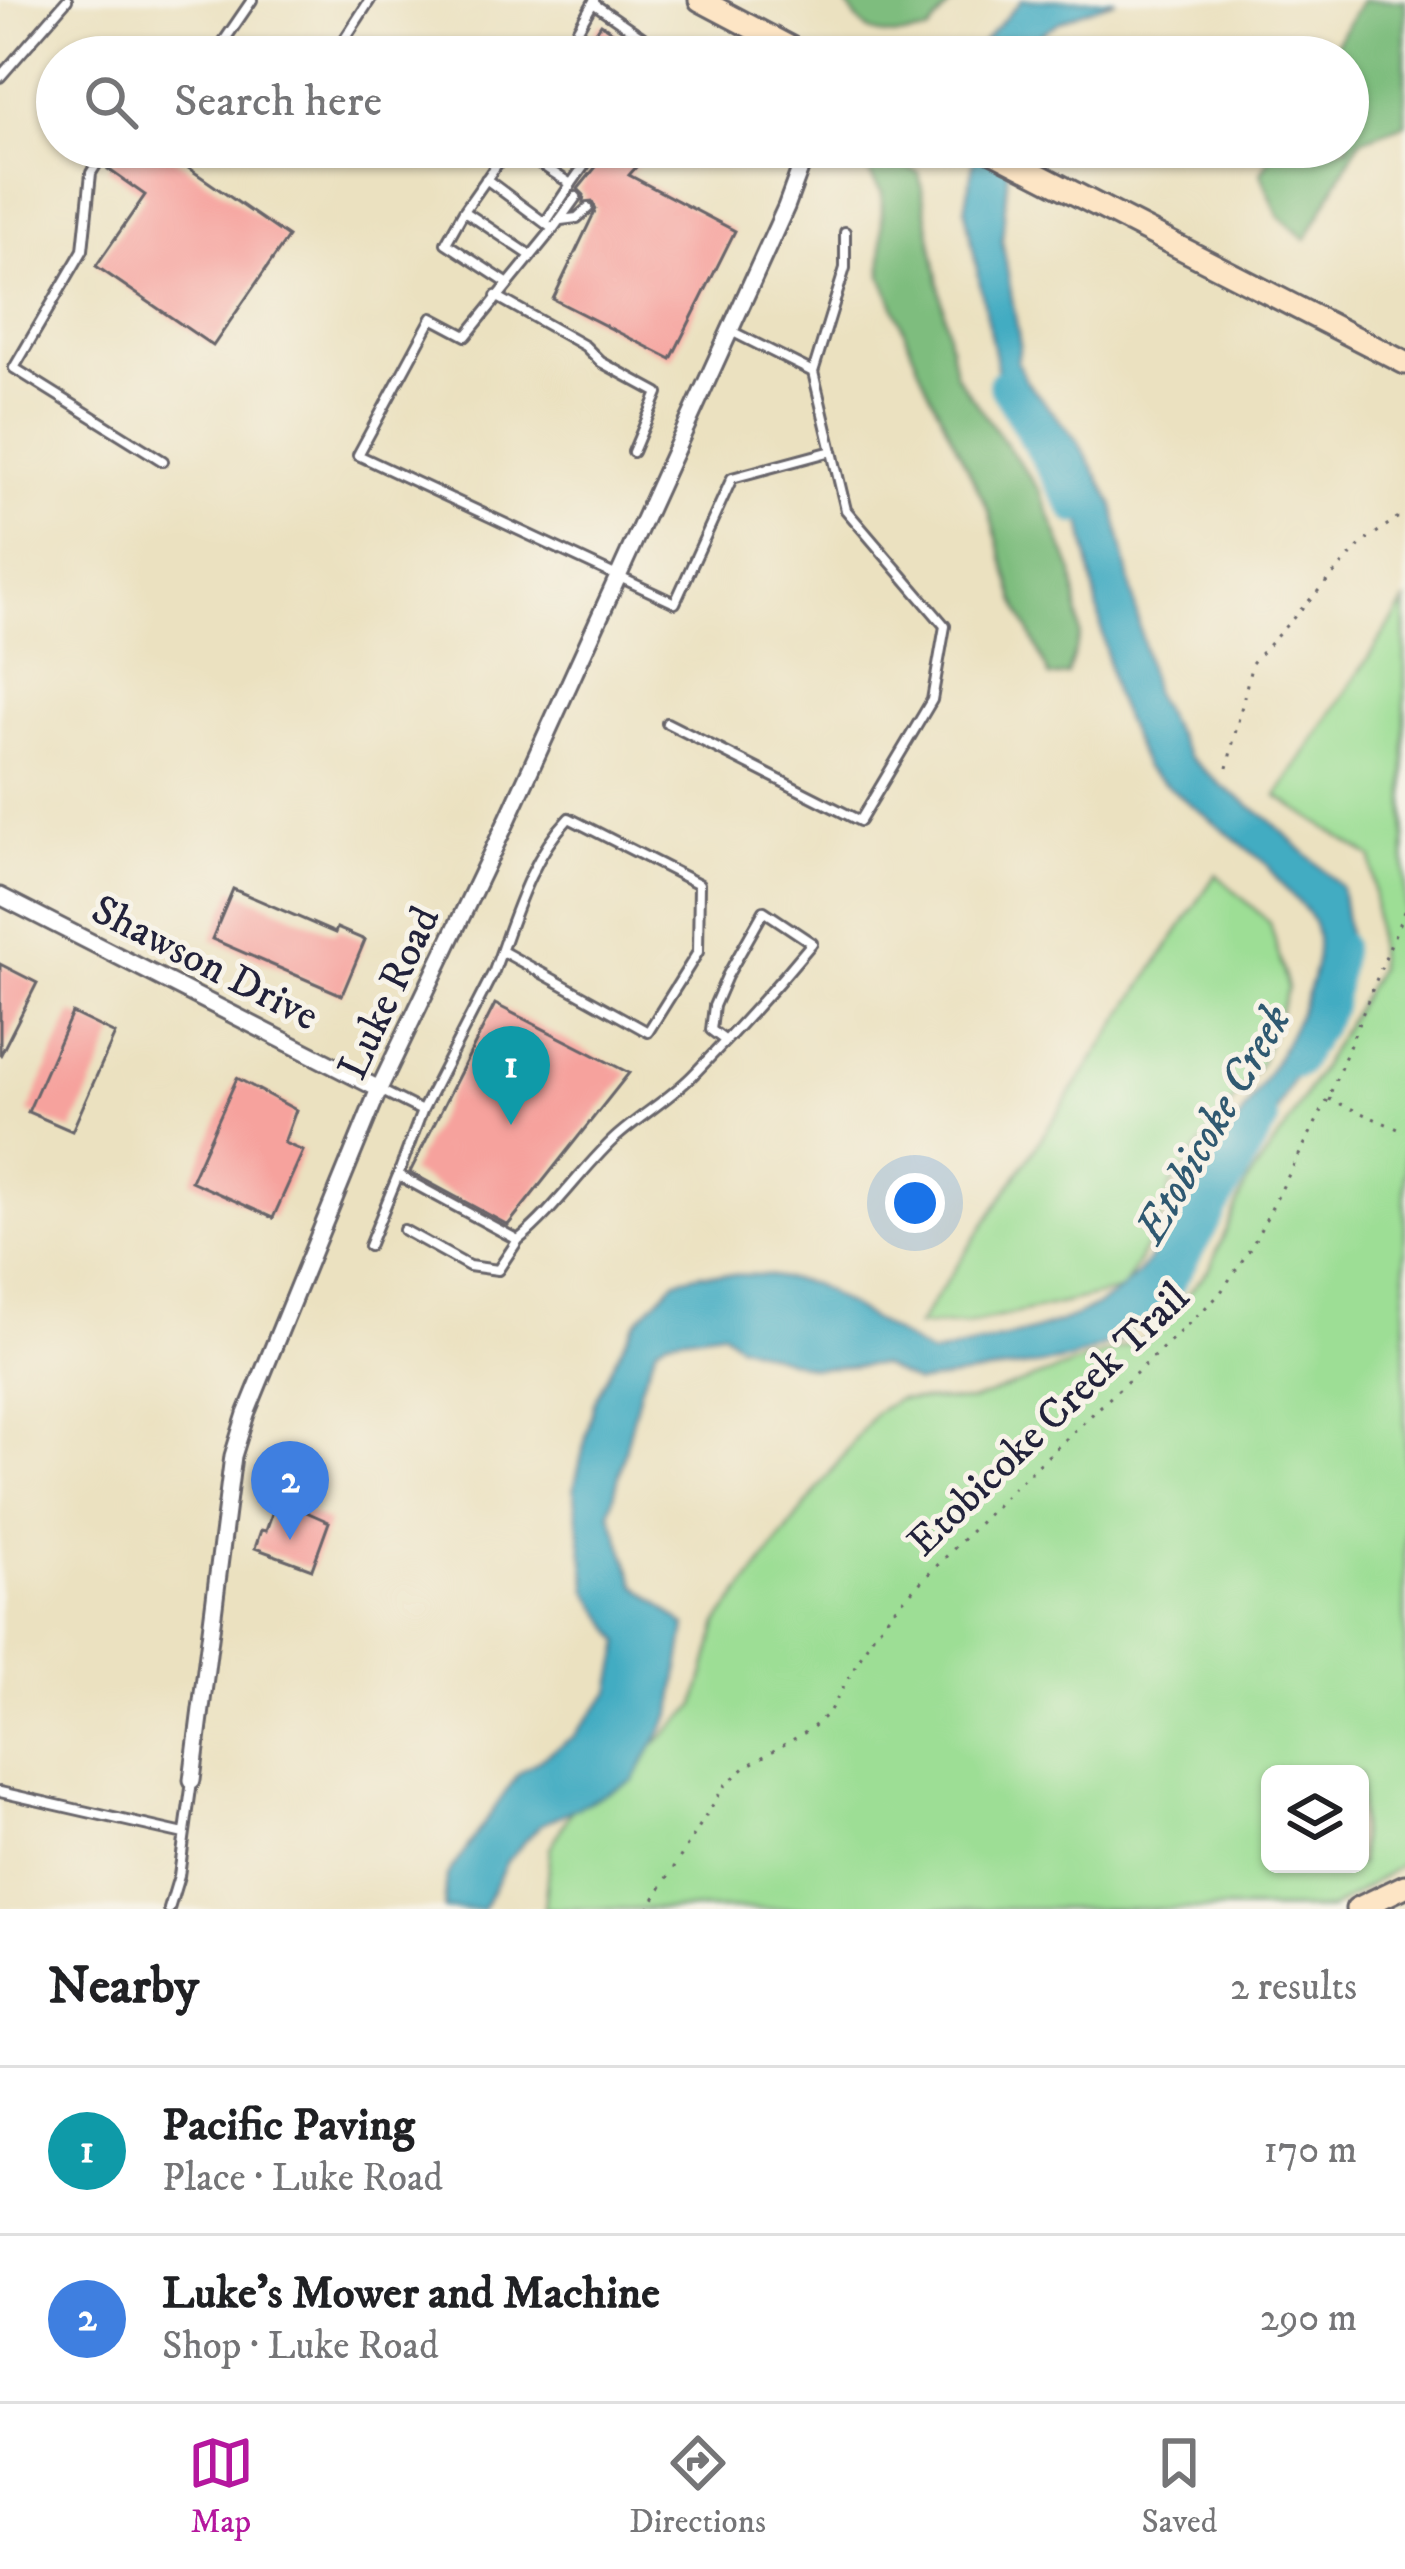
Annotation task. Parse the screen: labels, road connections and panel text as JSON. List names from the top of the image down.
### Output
{
  "streets": {
    "street": ["Shawson Drive", "Luke Road"],
    "path": ["Etobicoke Creek Trail"]
  },
  "crossings": [
    ["Shawson Drive", "Luke Road"]
  ],
  "water": ["Etobicoke Creek"],
  "page": {
    "search": "Search here",
    "pins": ["1", "2"],
    "heading": ["Nearby", "2 results"],
    "list": [
      {
        "mark": "1",
        "name": "Pacific Paving",
        "note": "Place · Luke Road",
        "value": "170 m"
      },
      {
        "mark": "2",
        "name": "Luke's Mower and Machine",
        "note": "Shop · Luke Road",
        "value": "290 m"
      }
    ],
    "nav": ["Map", "Directions", "Saved"]
  }
}
